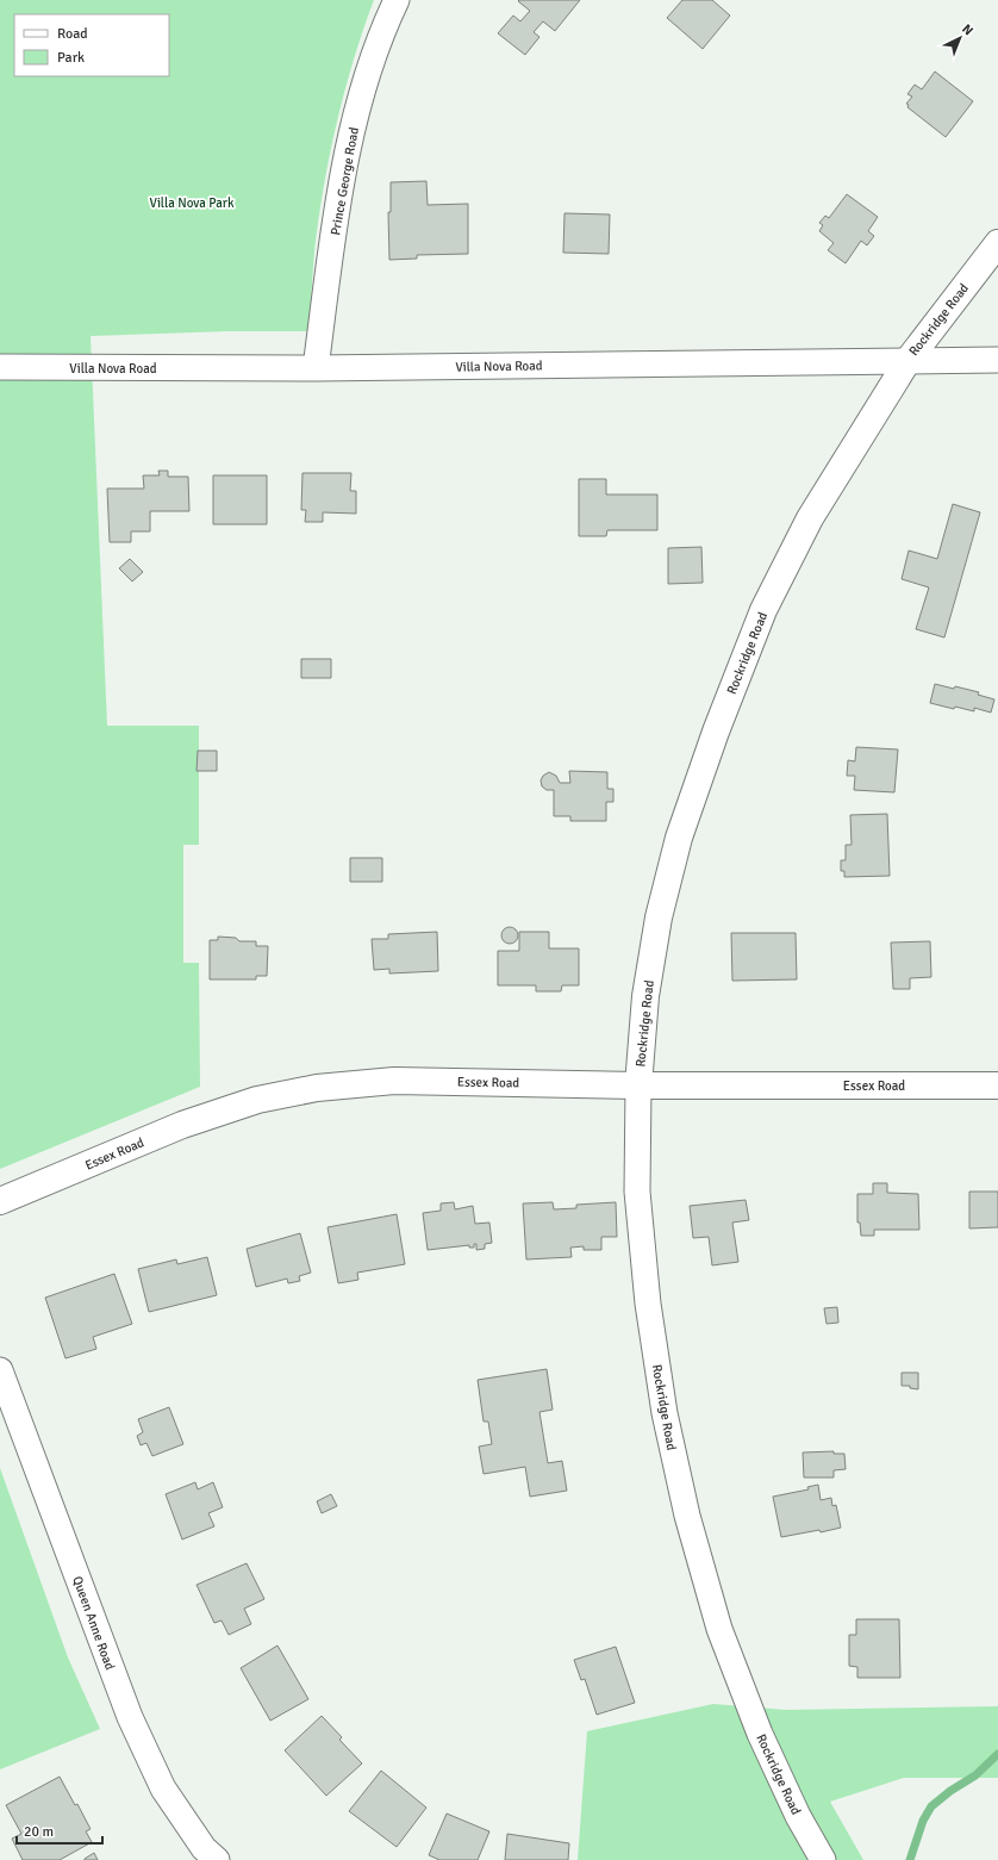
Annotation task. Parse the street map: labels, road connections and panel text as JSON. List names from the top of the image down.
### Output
{
  "streets": {
    "street": [
      "Prince George Road",
      "Rockridge Road",
      "Villa Nova Road",
      "Essex Road",
      "Queen Anne Road"
    ]
  },
  "crossings": [
    ["Prince George Road", "Villa Nova Road"],
    ["Rockridge Road", "Villa Nova Road"],
    ["Rockridge Road", "Essex Road"]
  ],
  "parks": ["Villa Nova Park"],
  "legend": ["Road", "Park"],
  "scale_bar": "20 m",
  "north": "top right"
}
